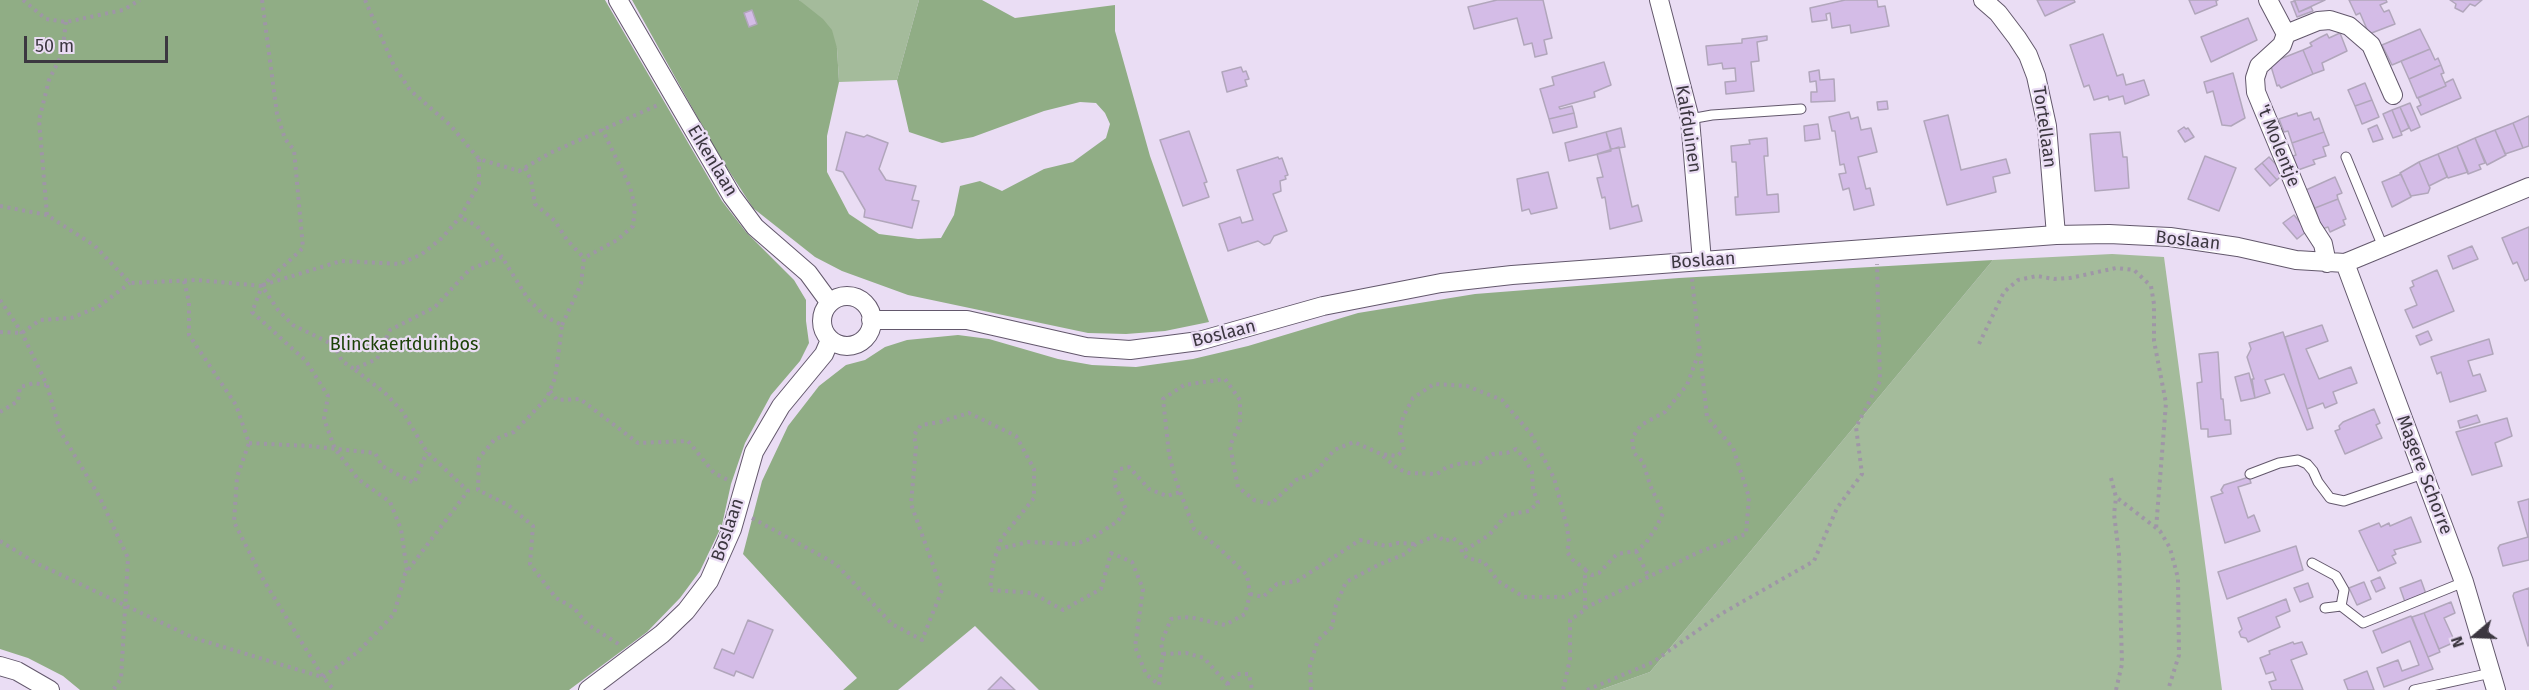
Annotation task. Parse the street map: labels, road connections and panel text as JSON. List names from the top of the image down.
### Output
{
  "streets": {
    "street": [
      "Tortellaan",
      "Kalfduinen",
      "'t Molentje",
      "Eikenlaan",
      "Boslaan",
      "Magere Schorre"
    ]
  },
  "crossings": [
    ["Tortellaan", "Boslaan"],
    ["Kalfduinen", "Boslaan"],
    ["'t Molentje", "Boslaan"],
    ["'t Molentje", "Magere Schorre"],
    ["Eikenlaan", "Boslaan"],
    ["Boslaan", "Magere Schorre"]
  ],
  "parks": ["Blinckaertduinbos"],
  "scale_bar": "50 m",
  "north": "left"
}
